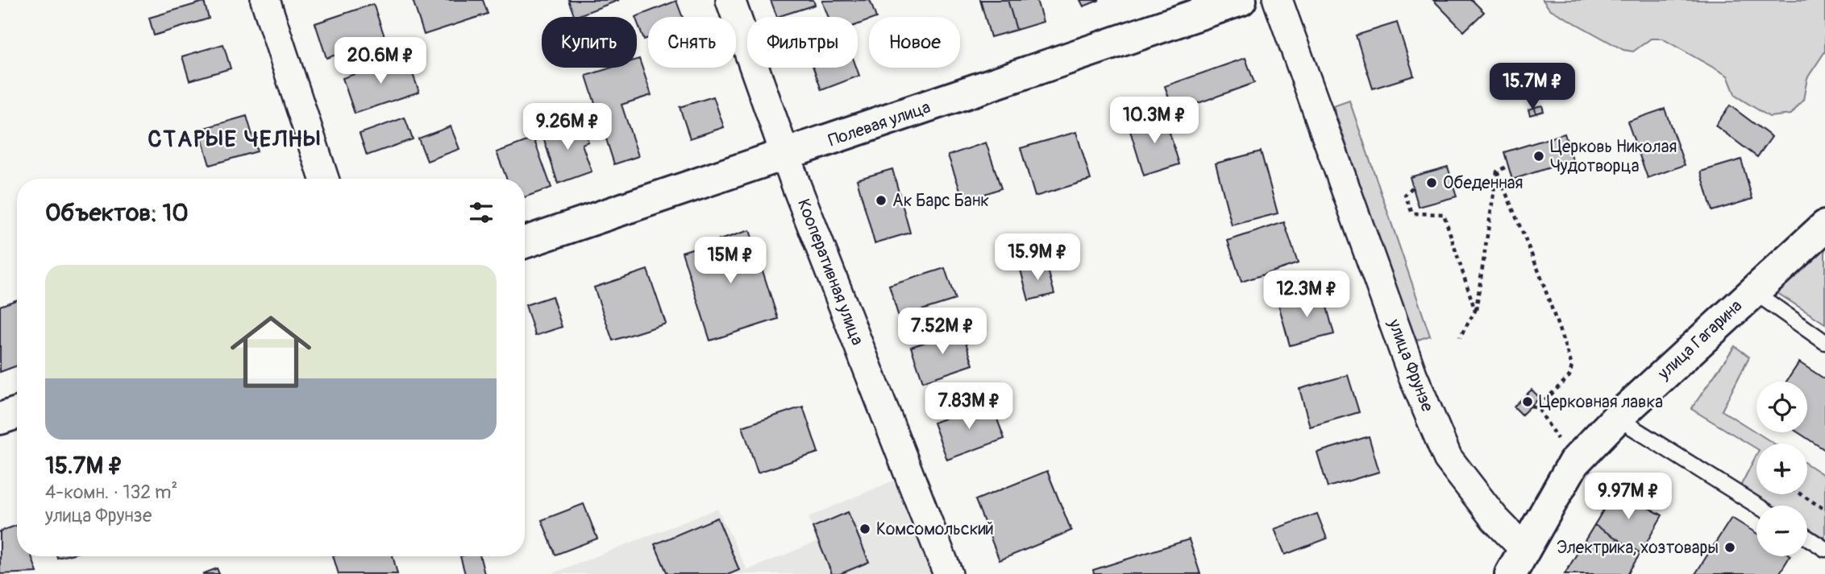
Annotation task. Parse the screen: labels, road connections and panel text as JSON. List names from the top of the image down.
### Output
{
  "streets": {
    "street": [
      "Полевая улица",
      "Кооперативная улица",
      "улица Гагарина",
      "улица Фрунзе"
    ]
  },
  "crossings": [
    ["Полевая улица", "Кооперативная улица"],
    ["улица Гагарина", "улица Фрунзе"]
  ],
  "districts": ["СТАРЫЕ ЧЕЛНЫ"],
  "places": [
    "Церковь Николая Чудотворца",
    "Обеденная",
    "Ак Барс Банк",
    "Церковная лавка",
    "Комсомольский",
    "Электрика, хозтовары"
  ],
  "page": {
    "chip": [
      "Купить",
      "Снять",
      "Фильтры",
      "Новое"
    ],
    "price": [
      "20.6M ₽",
      "15.7M ₽",
      "10.3M ₽",
      "9.26M ₽",
      "15.9M ₽",
      "15M ₽",
      "12.3M ₽",
      "7.52M ₽",
      "7.83M ₽",
      "9.97M ₽"
    ],
    "heading": "Объектов: 10",
    "list": [
      {
        "name": "15.7M ₽",
        "note": "4-комн. · 132 m² · улица Фрунзе"
      }
    ],
    "map_buttons": ["+", "−"]
  }
}
